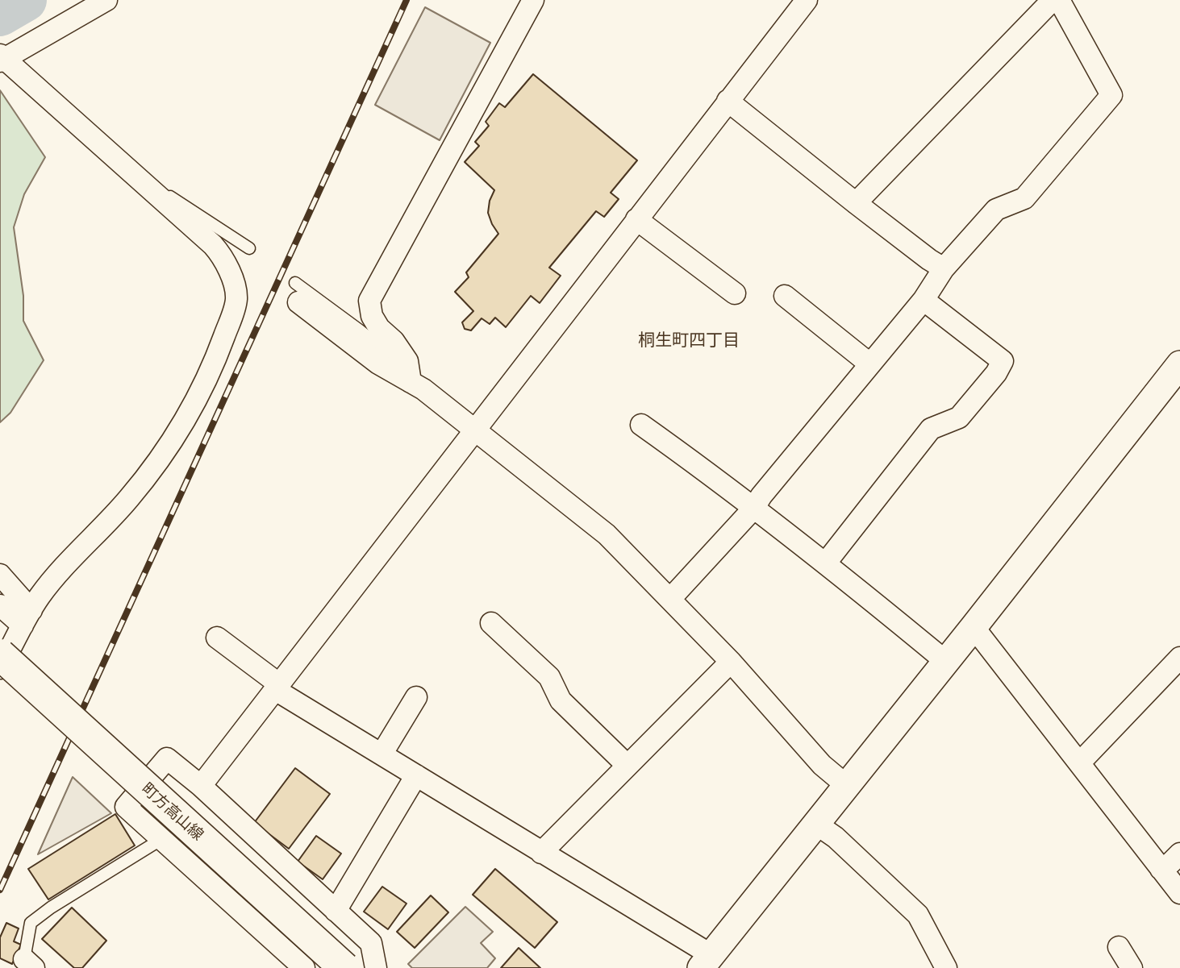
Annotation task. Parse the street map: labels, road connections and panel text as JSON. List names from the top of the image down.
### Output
{
  "streets": {
    "main road": ["町方高山線"]
  },
  "districts": ["桐生町四丁目"]
}
